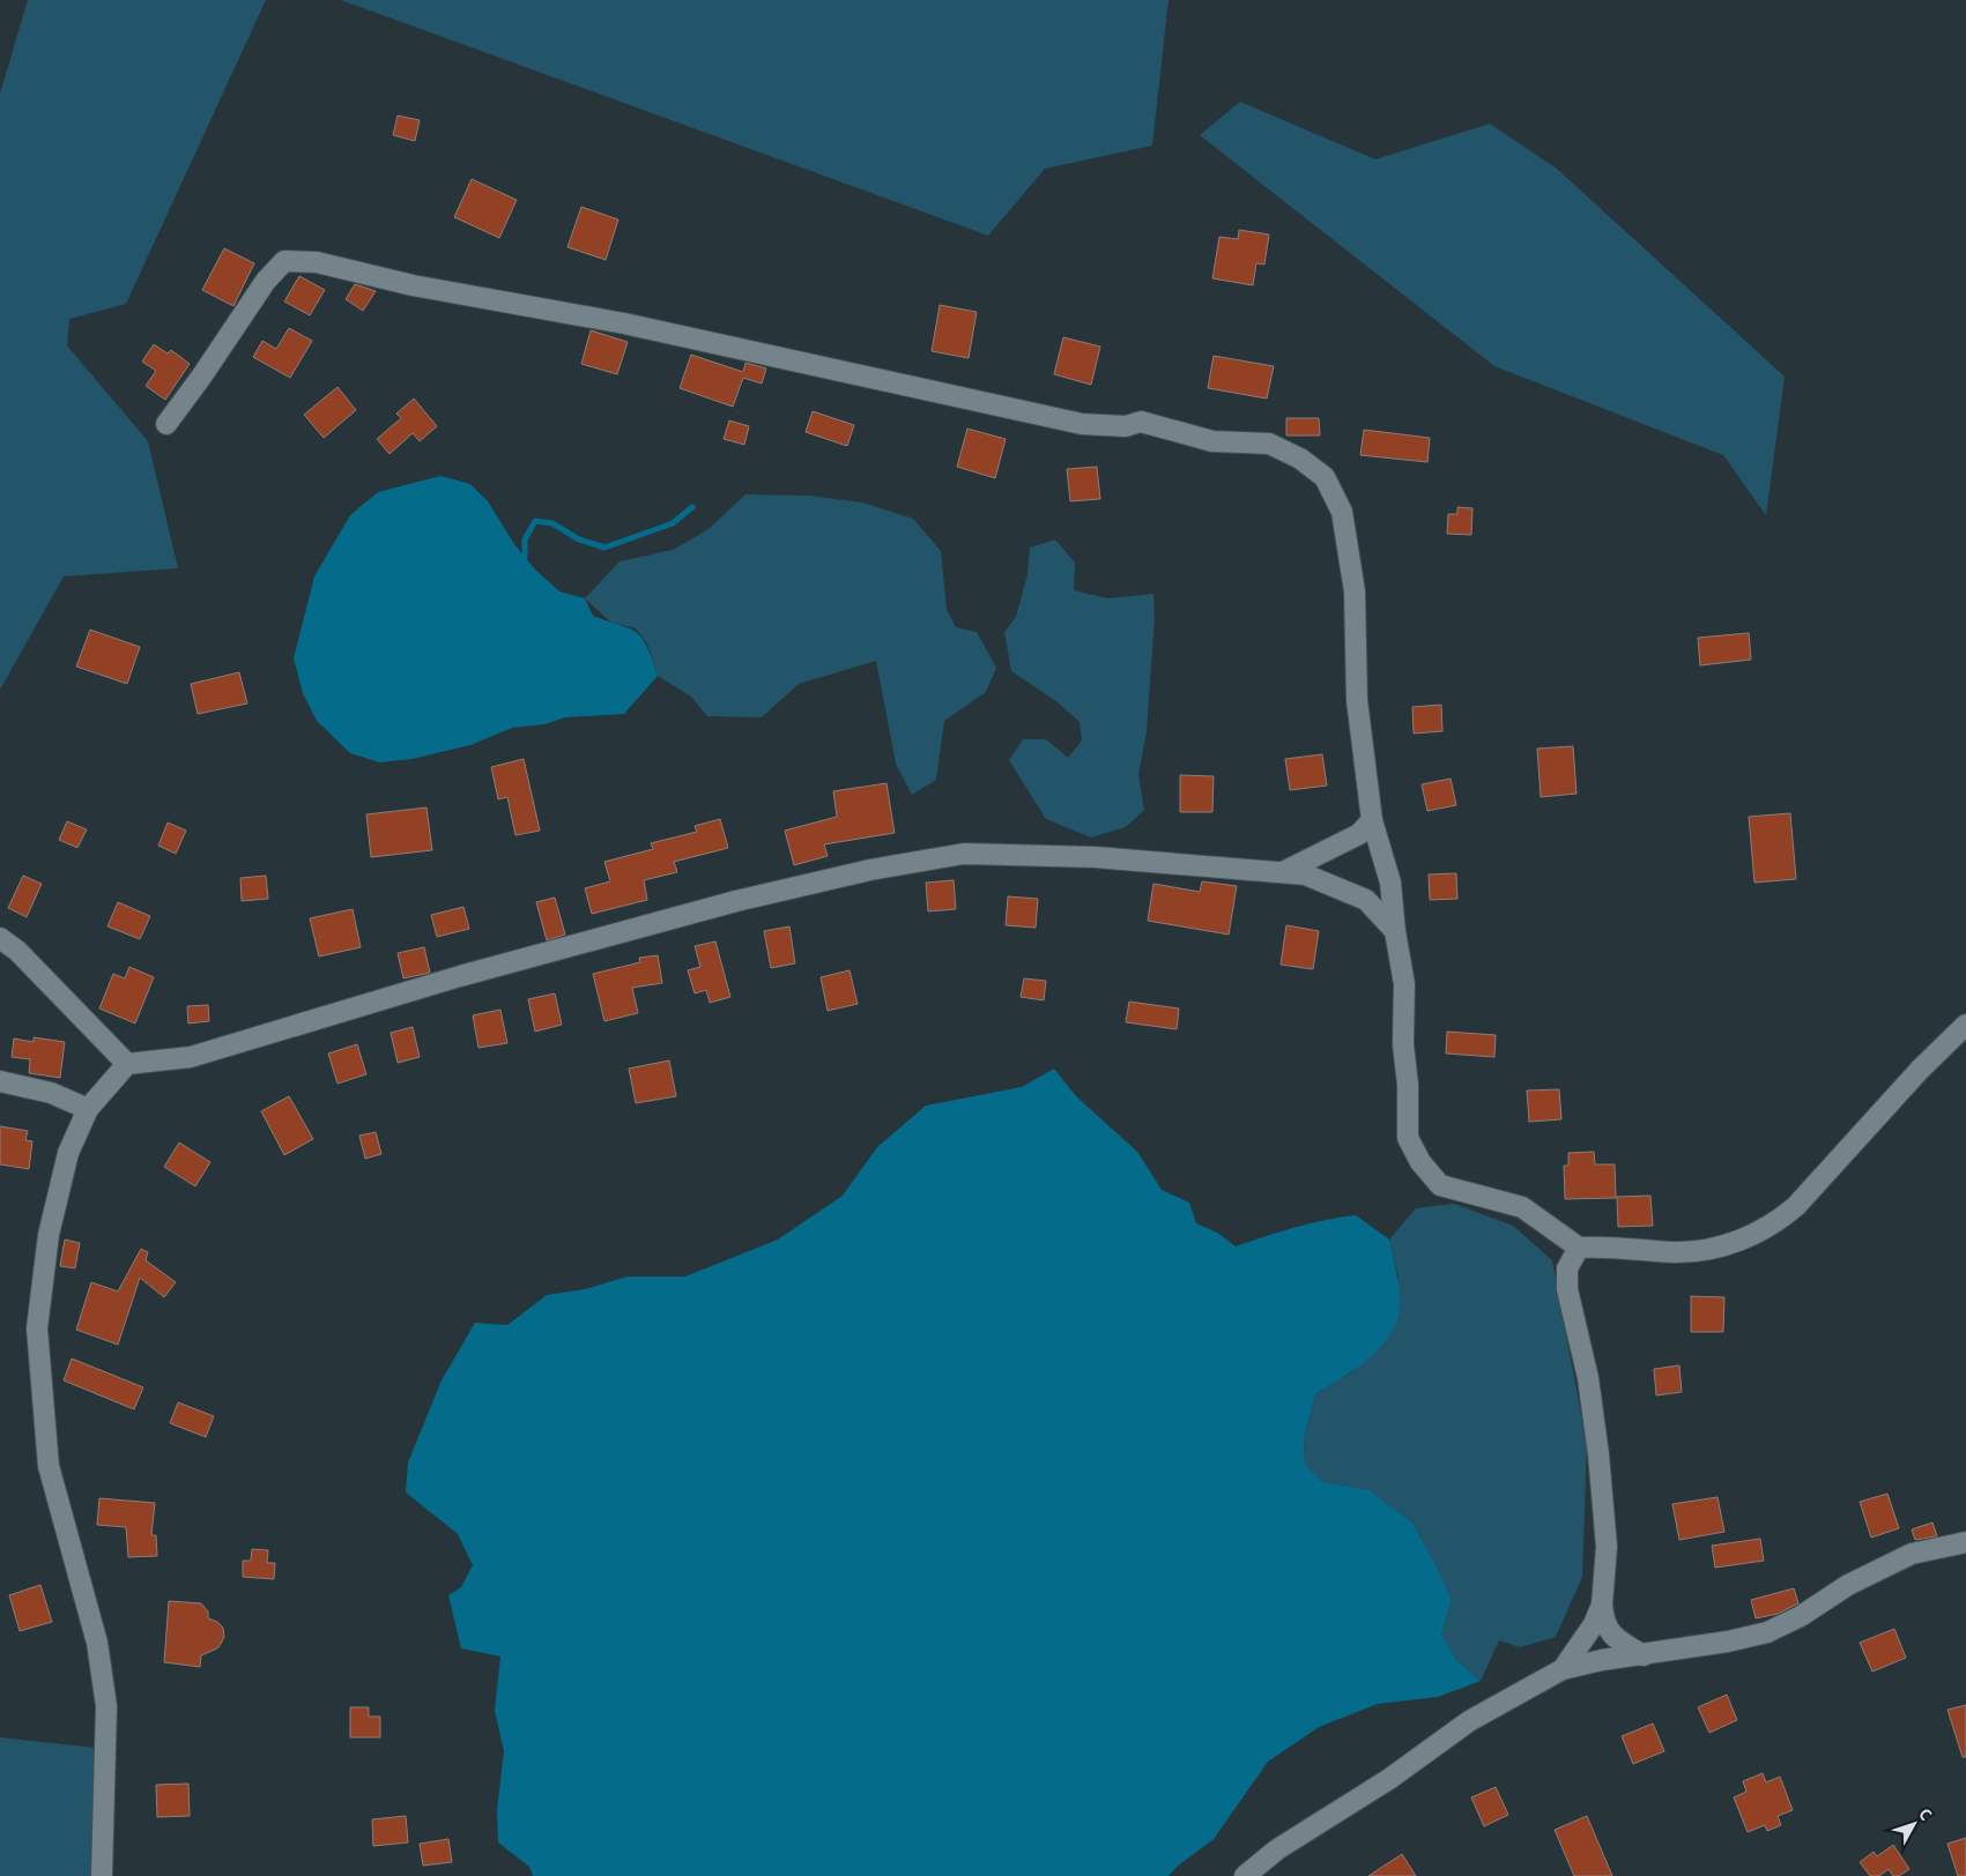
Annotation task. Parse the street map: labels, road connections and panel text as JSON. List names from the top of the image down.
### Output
{
  "north": "top right"
}
